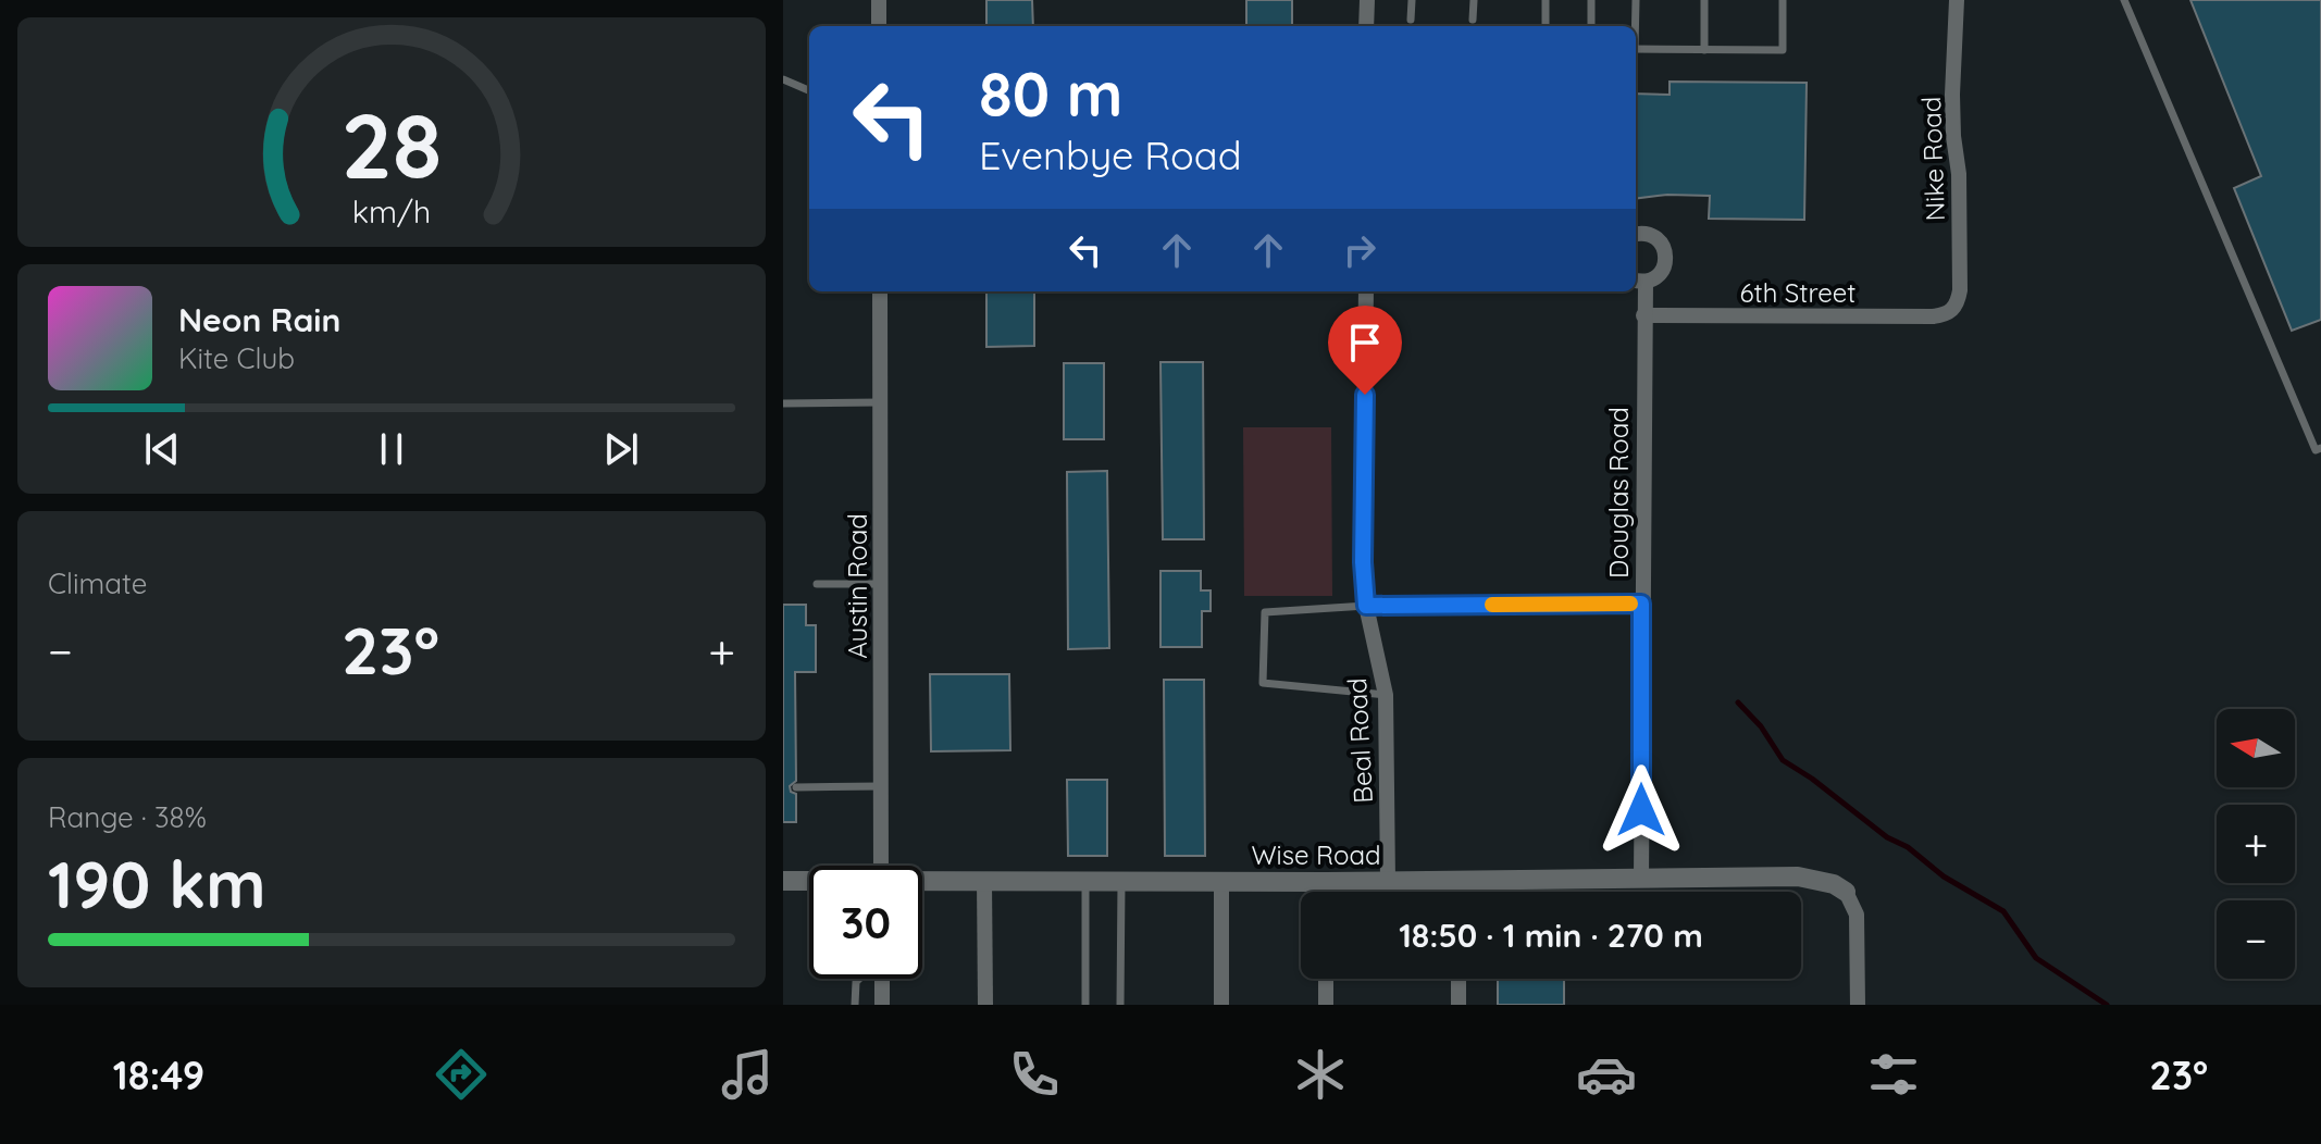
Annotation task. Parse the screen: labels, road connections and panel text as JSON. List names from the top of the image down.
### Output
{
  "streets": {
    "street": [
      "Nike Road",
      "6th Street",
      "Douglas Road",
      "Austin Road",
      "Beal Road",
      "Wise Road"
    ]
  },
  "crossings": [
    ["Nike Road", "6th Street"],
    ["6th Street", "Douglas Road"],
    ["Douglas Road", "Wise Road"],
    ["Beal Road", "Wise Road"]
  ],
  "north": "left",
  "page": {
    "turn": ["80 m", "Evenbye Road"],
    "song": ["Neon Rain", "Kite Club"],
    "tile": [
      "Climate",
      ["Range · 38%", "190 km"]
    ],
    "heat": ["−", "23°", "+"],
    "map_buttons": ["+", "−"],
    "limit": "30",
    "trip": "18:50 · 1 min · 270 m",
    "tabs": ["18:49", "23°"],
    "gauge": ["28", "km/h"]
  }
}
